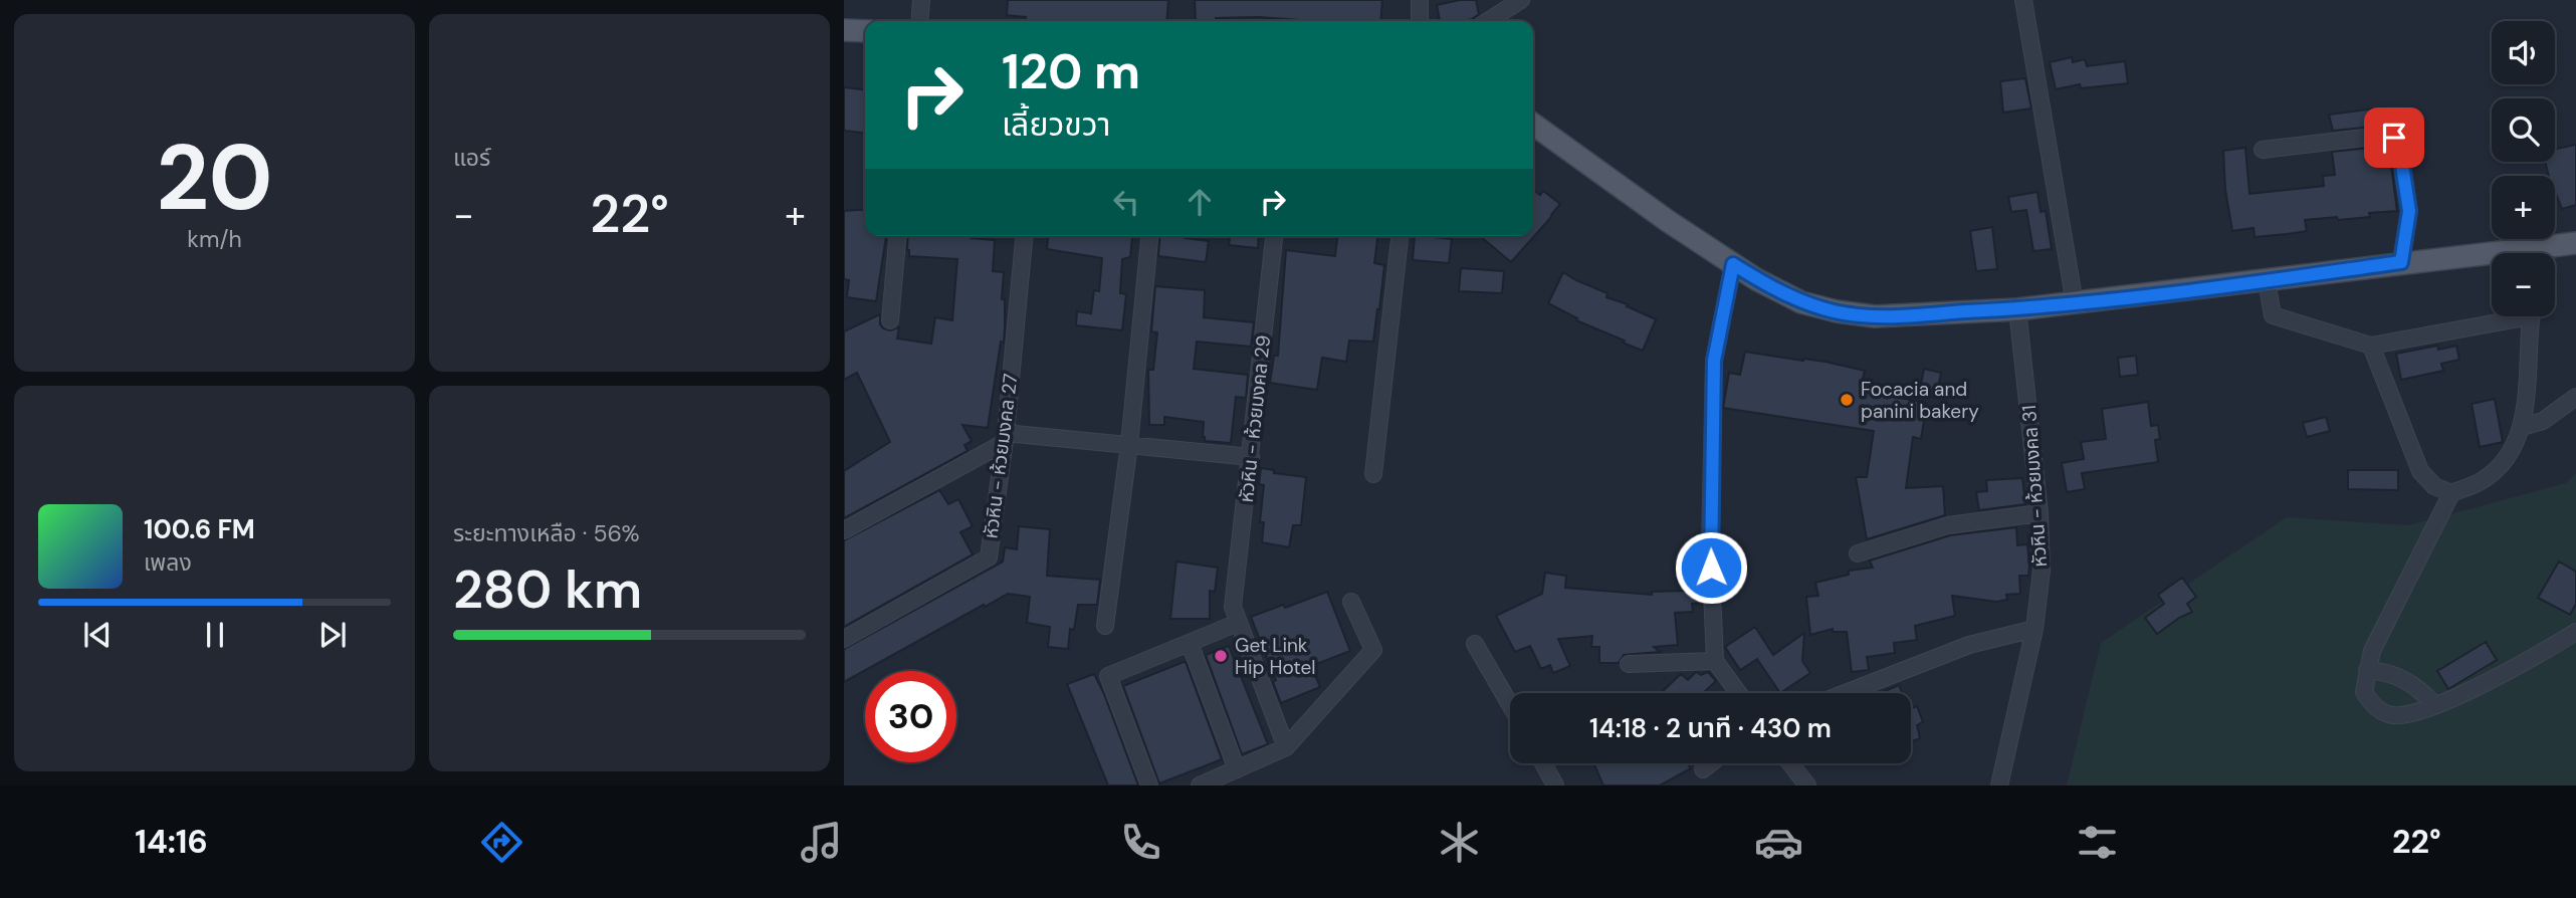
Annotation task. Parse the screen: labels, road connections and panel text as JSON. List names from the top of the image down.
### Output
{
  "streets": {
    "street": ["หัวหิน - ห้วยมงคล 29", "หัวหิน - ห้วยมงคล 27", "หัวหิน - ห้วยมงคล 31"]
  },
  "places": ["Focacia and panini bakery", "Get Link Hip Hotel"],
  "page": {
    "tile": [
      ["20", "km/h"],
      "แอร์",
      ["ระยะทางเหลือ · 56%", "280 km"]
    ],
    "map_buttons": ["+", "−"],
    "turn": ["120 m", "เลี้ยวขวา"],
    "heat": ["−", "22°", "+"],
    "song": ["100.6 FM", "เพลง"],
    "limit": "30",
    "trip": "14:18 · 2 นาที · 430 m",
    "tabs": ["14:16", "22°"]
  }
}
